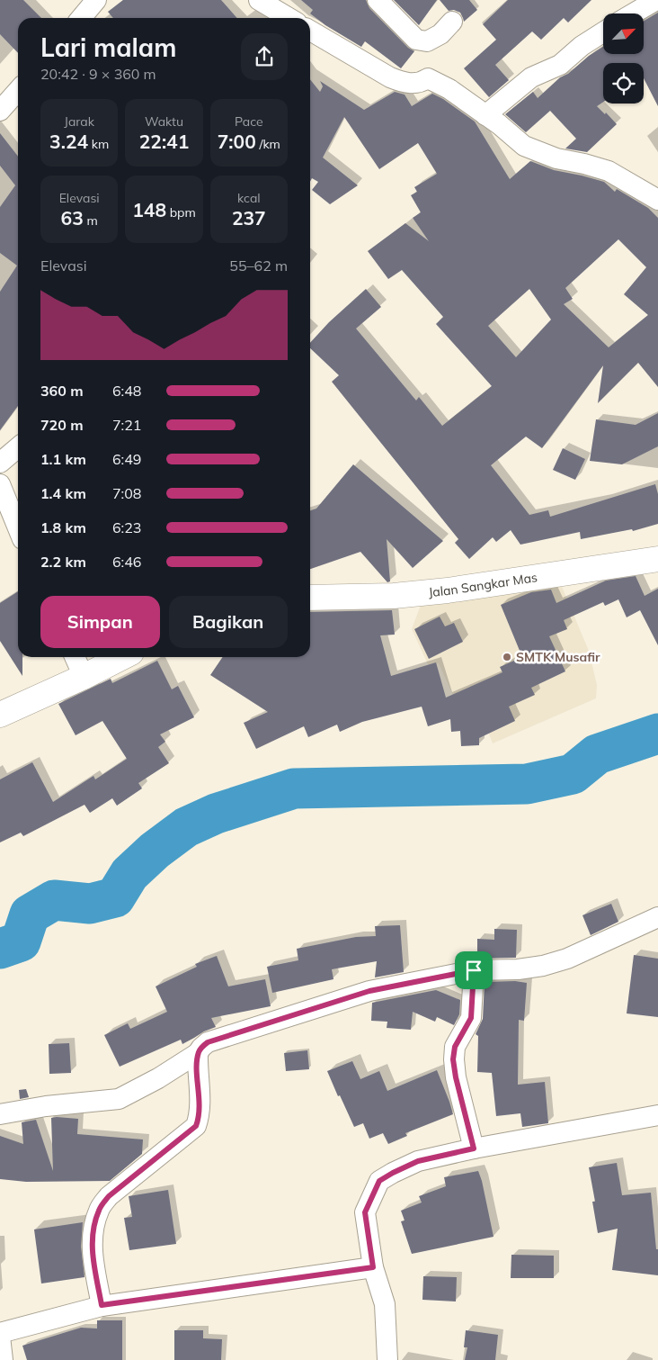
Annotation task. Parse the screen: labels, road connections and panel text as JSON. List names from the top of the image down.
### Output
{
  "streets": {
    "street": ["Jalan Sangkar Mas"]
  },
  "places": ["SMTK Musafir"],
  "north": "top right",
  "page": {
    "heading": ["Lari malam", "20:42 · 9 × 360 m"],
    "stats": [
      ["Jarak", "3.24 km"],
      ["Waktu", "22:41"],
      ["Pace", "7:00 /km"],
      ["Elevasi", "63 m"],
      ["148 bpm"],
      ["kcal", "237"]
    ],
    "chart": ["Elevasi", "55–62 m"],
    "list": [
      {
        "name": "360 m",
        "note": "6:48"
      },
      {
        "name": "720 m",
        "note": "7:21"
      },
      {
        "name": "1.1 km",
        "note": "6:49"
      },
      {
        "name": "1.4 km",
        "note": "7:08"
      },
      {
        "name": "1.8 km",
        "note": "6:23"
      },
      {
        "name": "2.2 km",
        "note": "6:46"
      }
    ],
    "buttons": ["Simpan", "Bagikan"]
  }
}
